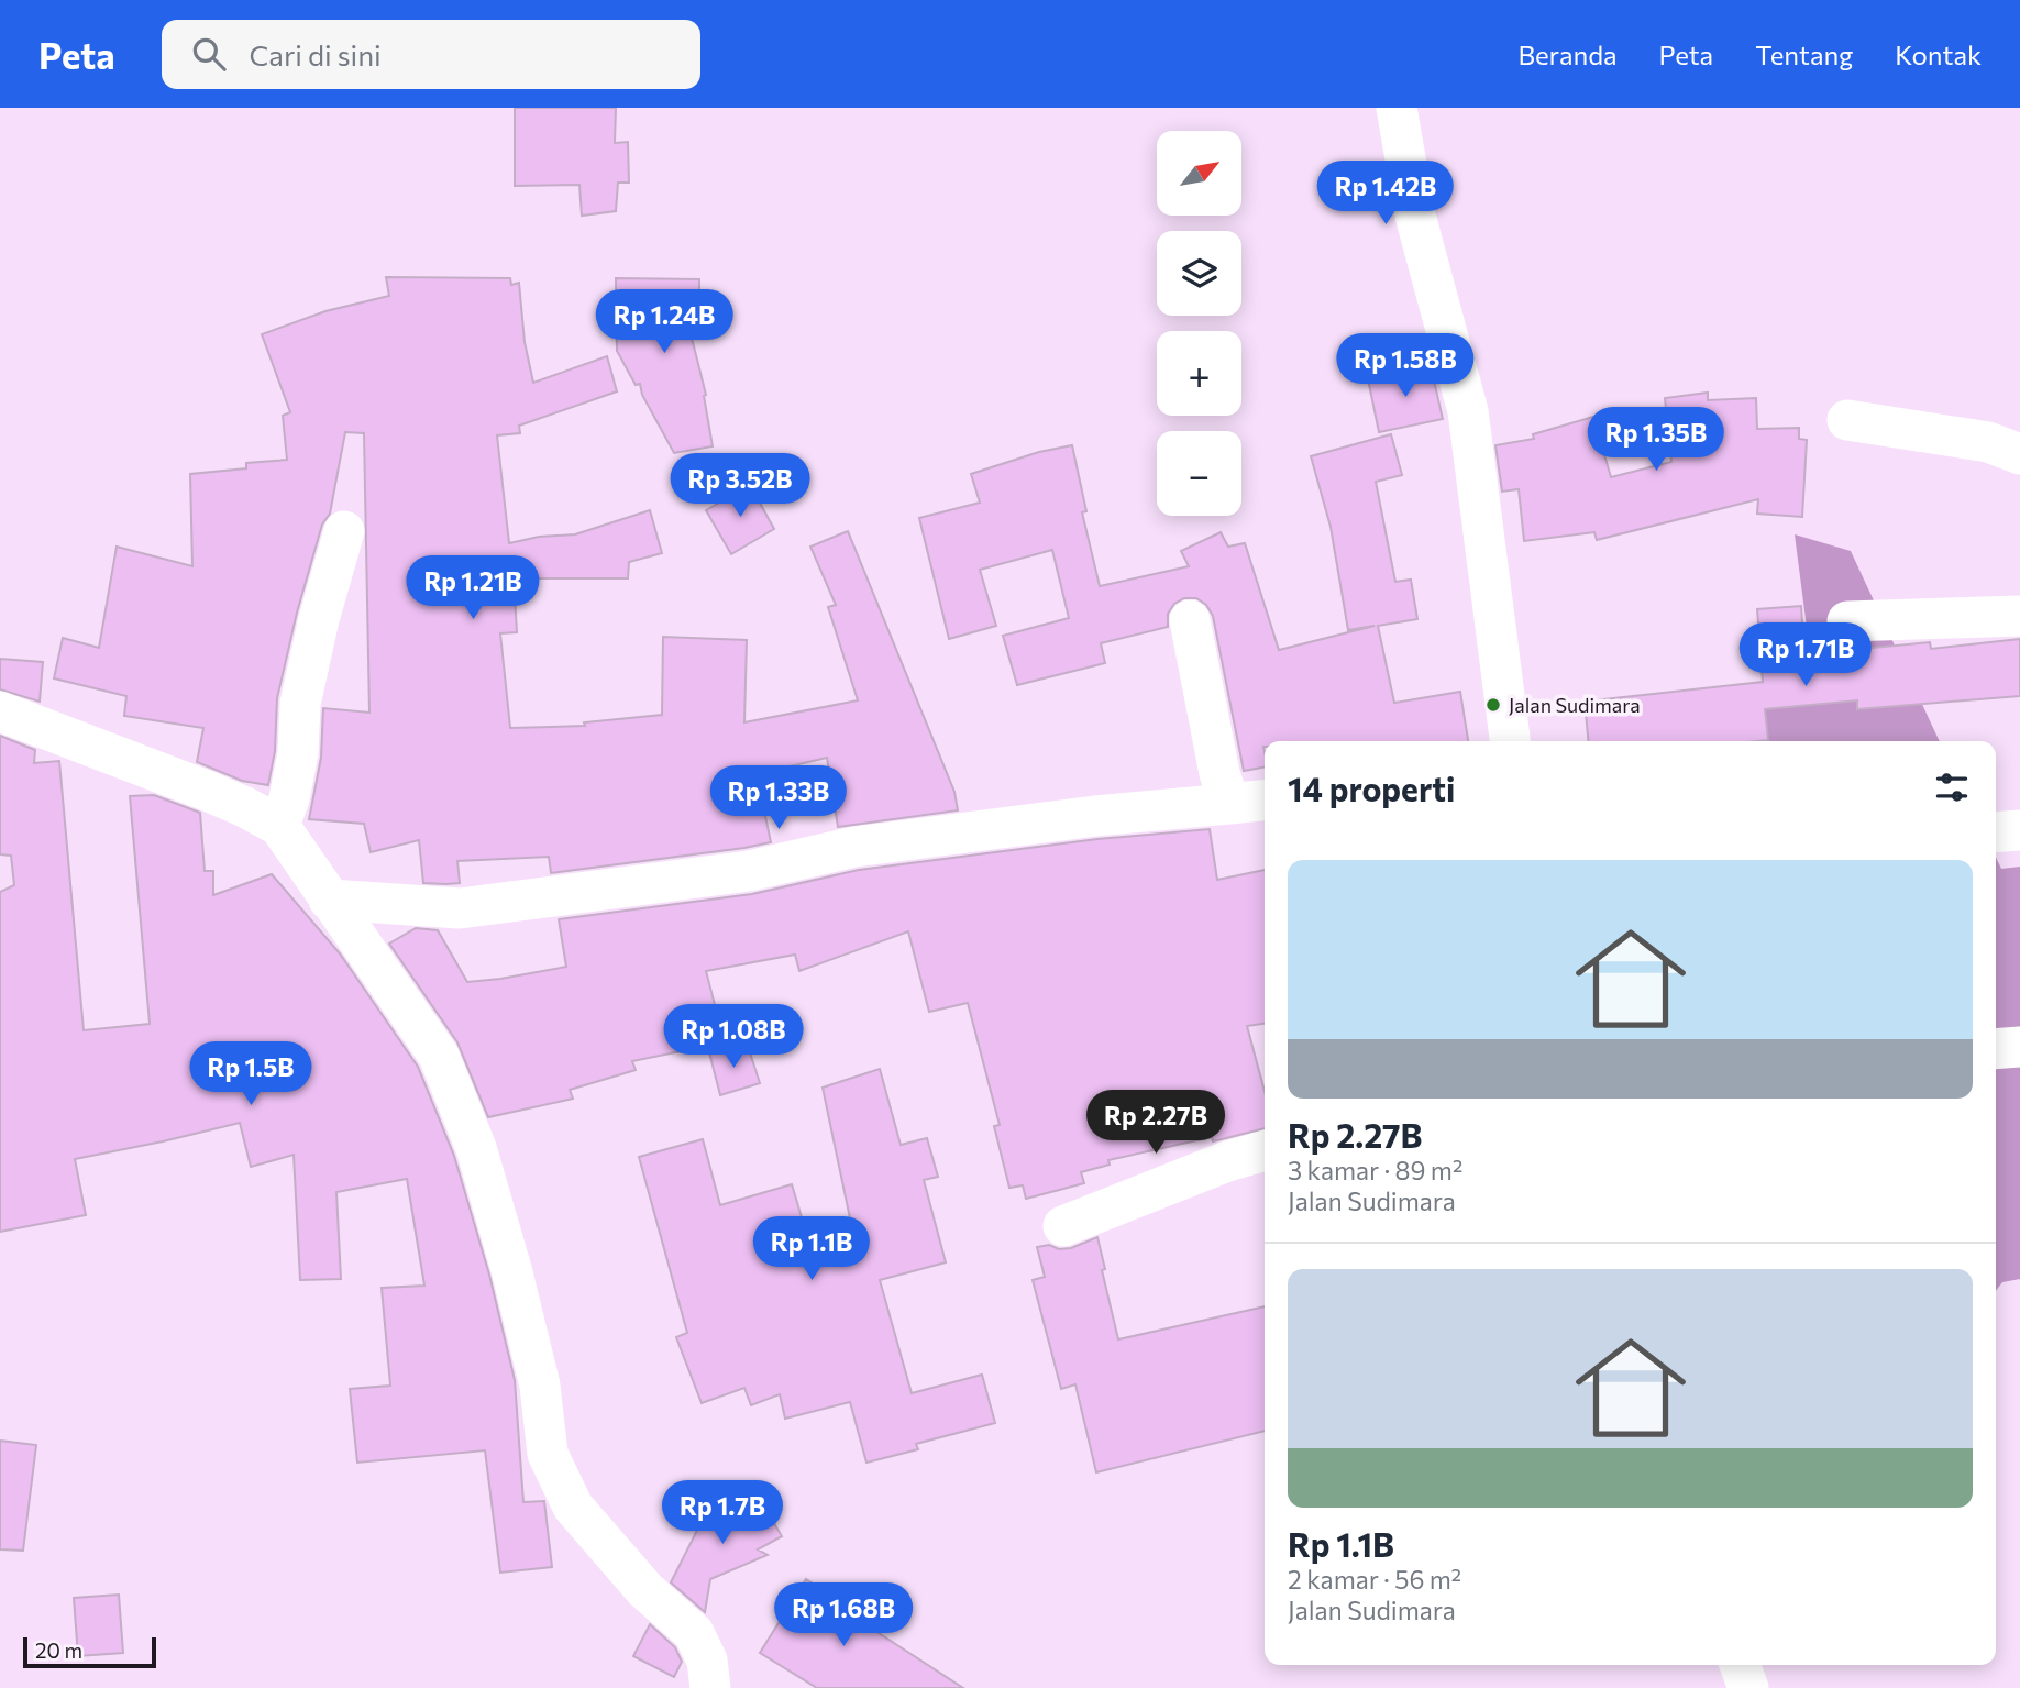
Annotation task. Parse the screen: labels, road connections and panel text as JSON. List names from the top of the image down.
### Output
{
  "places": ["Jalan Sudimara"],
  "scale_bar": "20 m",
  "north": "top right",
  "page": {
    "header": "Peta",
    "search": "Cari di sini",
    "nav": [
      "Beranda",
      "Peta",
      "Tentang",
      "Kontak"
    ],
    "map_buttons": ["+", "−"],
    "price": [
      "Rp 1.42B",
      "Rp 1.24B",
      "Rp 1.58B",
      "Rp 1.35B",
      "Rp 3.52B",
      "Rp 1.21B",
      "Rp 1.71B",
      "Rp 1.33B",
      "Rp 1.08B",
      "Rp 1.5B",
      "Rp 2.27B",
      "Rp 1.1B",
      "Rp 1.7B",
      "Rp 1.68B"
    ],
    "heading": "14 properti",
    "list": [
      {
        "name": "Rp 2.27B",
        "note": "3 kamar · 89 m² · Jalan Sudimara"
      },
      {
        "name": "Rp 1.1B",
        "note": "2 kamar · 56 m² · Jalan Sudimara"
      }
    ],
    "scale": "20 m"
  }
}
